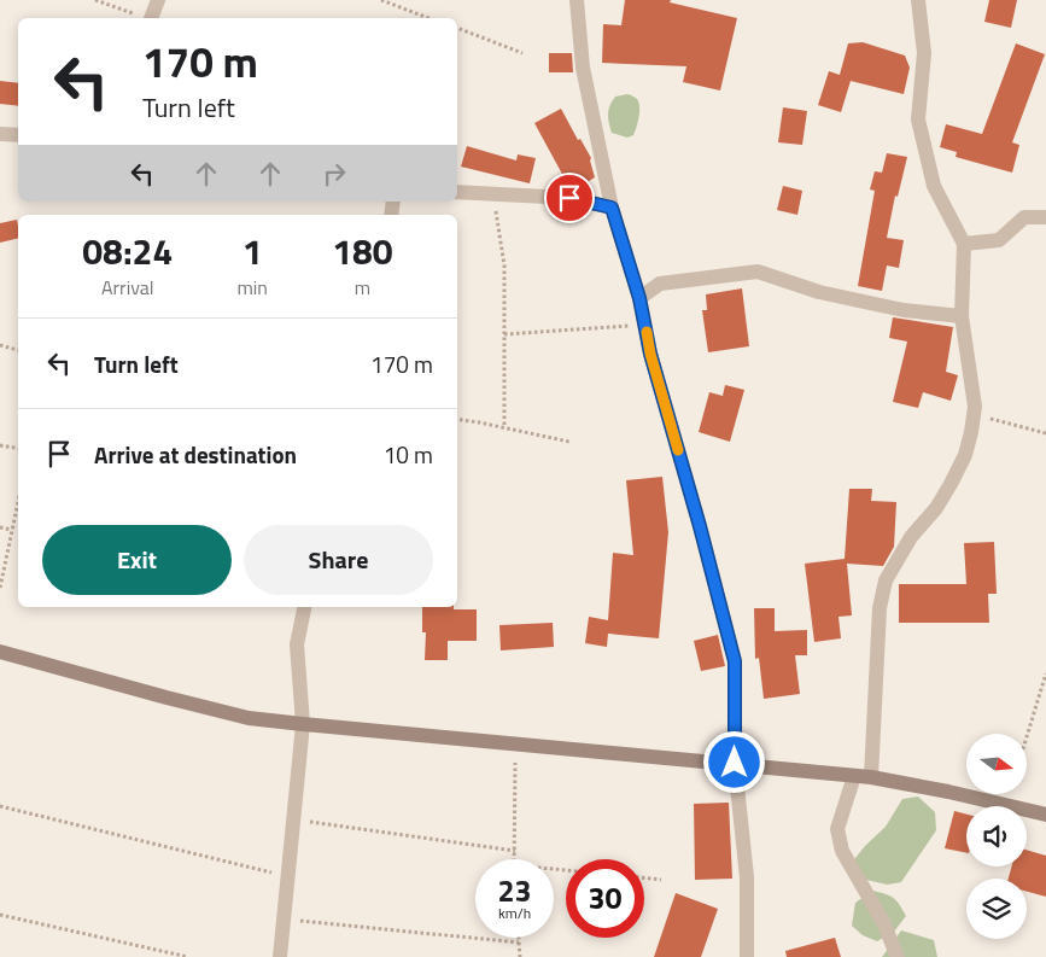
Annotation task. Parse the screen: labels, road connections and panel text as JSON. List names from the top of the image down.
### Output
{
  "north": "right",
  "page": {
    "turn": ["170 m", "Turn left"],
    "eta": [
      "08:24",
      "Arrival",
      "1",
      "min",
      "180",
      "m"
    ],
    "list": [
      {
        "name": "Turn left",
        "value": "170 m"
      },
      {
        "name": "Arrive at destination",
        "value": "10 m"
      }
    ],
    "buttons": ["Exit", "Share"],
    "speed": "23 km/h",
    "limit": "30"
  }
}
